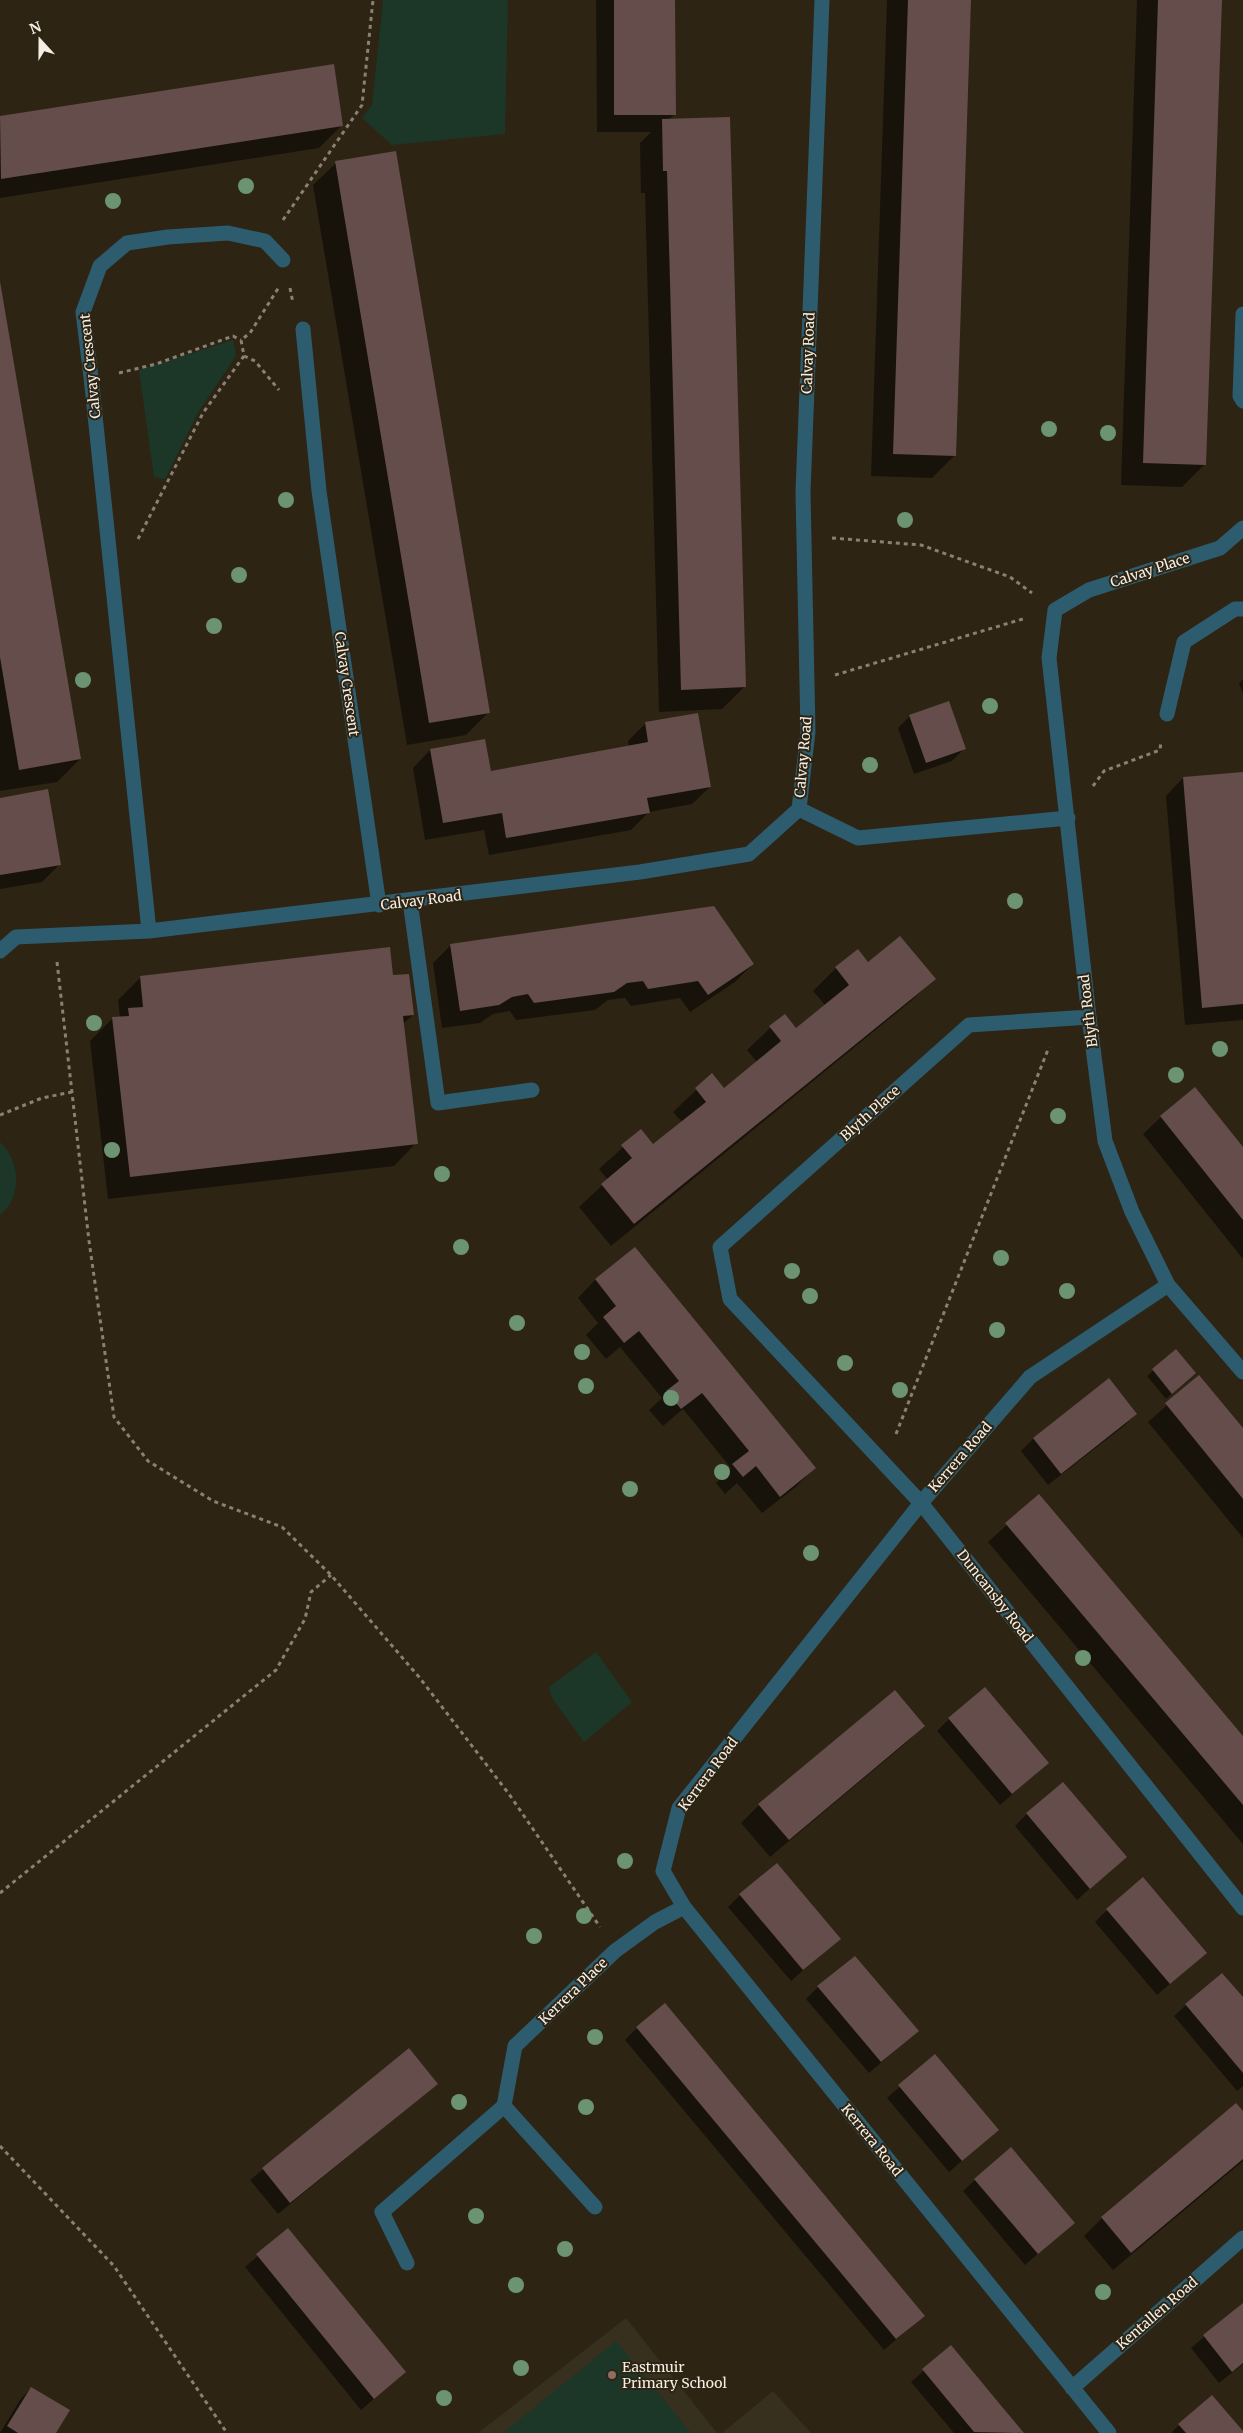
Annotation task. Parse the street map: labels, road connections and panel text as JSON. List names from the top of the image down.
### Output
{
  "streets": {
    "street": [
      "Calvay Road",
      "Calvay Crescent",
      "Calvay Place",
      "Blyth Road",
      "Blyth Place",
      "Kerrera Road",
      "Duncansby Road",
      "Kerrera Place",
      "Kentallen Road"
    ]
  },
  "crossings": [
    ["Calvay Road", "Calvay Crescent"],
    ["Calvay Place", "Blyth Road"],
    ["Blyth Road", "Blyth Place"],
    ["Blyth Road", "Kerrera Road"],
    ["Blyth Place", "Duncansby Road"],
    ["Kerrera Road", "Duncansby Road"],
    ["Kerrera Road", "Kerrera Place"],
    ["Kerrera Road", "Kentallen Road"]
  ],
  "places": ["Eastmuir Primary School"],
  "north": "top"
}
